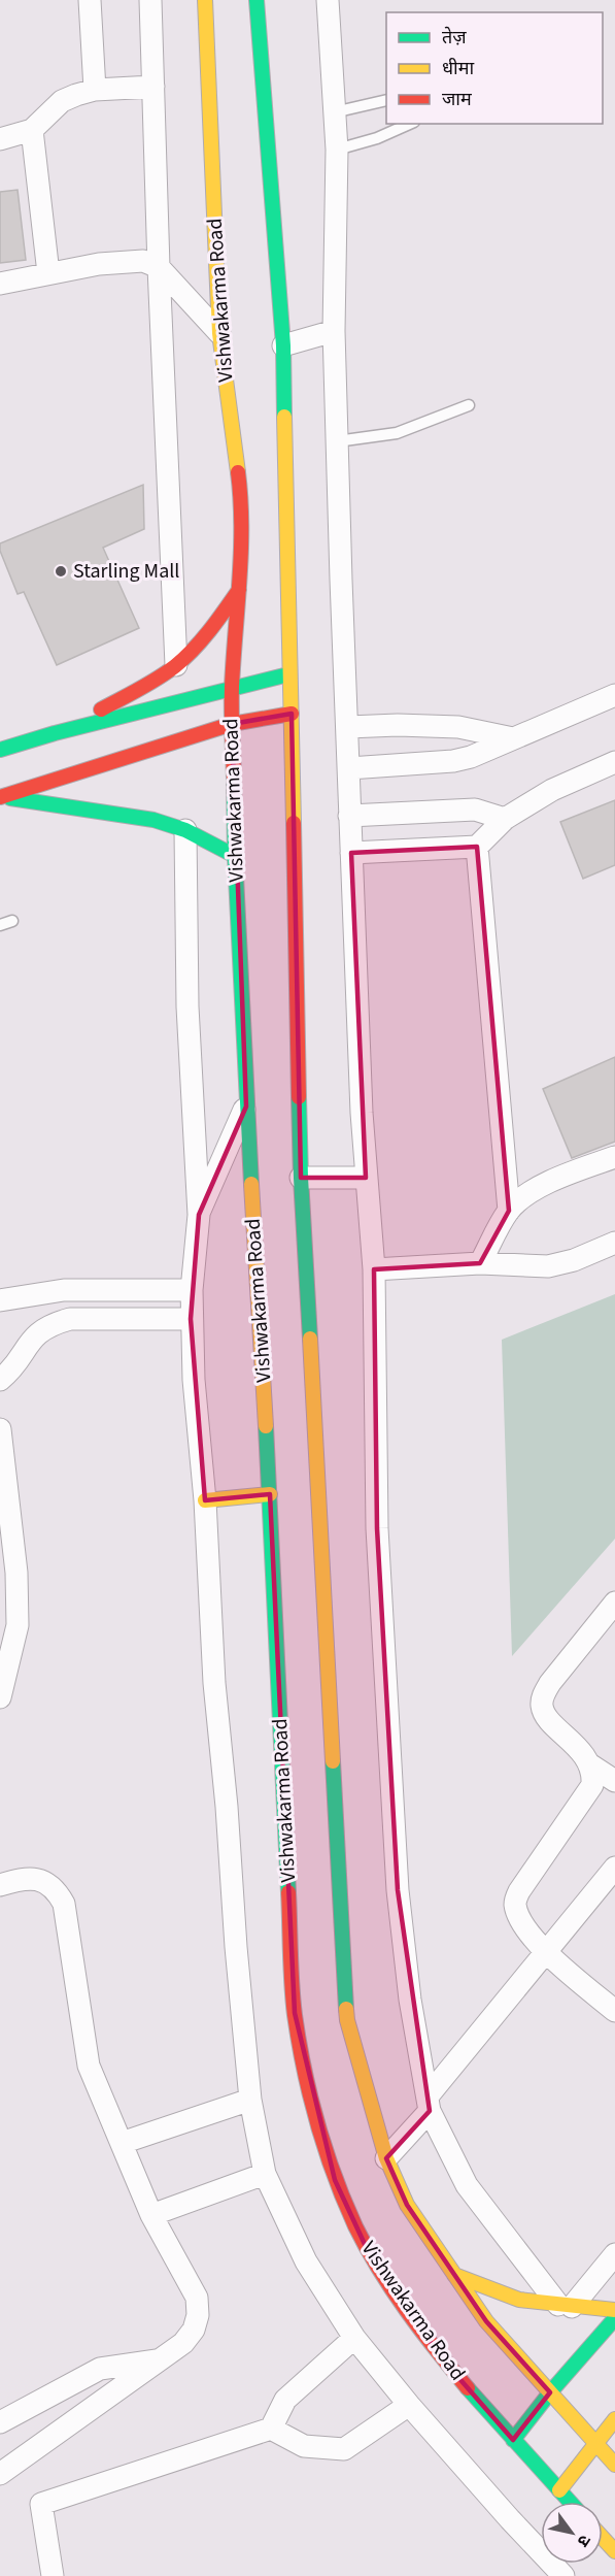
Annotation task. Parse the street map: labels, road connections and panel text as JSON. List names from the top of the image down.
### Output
{
  "streets": {
    "street": ["Vishwakarma Road"]
  },
  "places": ["Starling Mall"],
  "legend": ["तेज़", "धीमा", "जाम"],
  "north": "bottom right"
}
